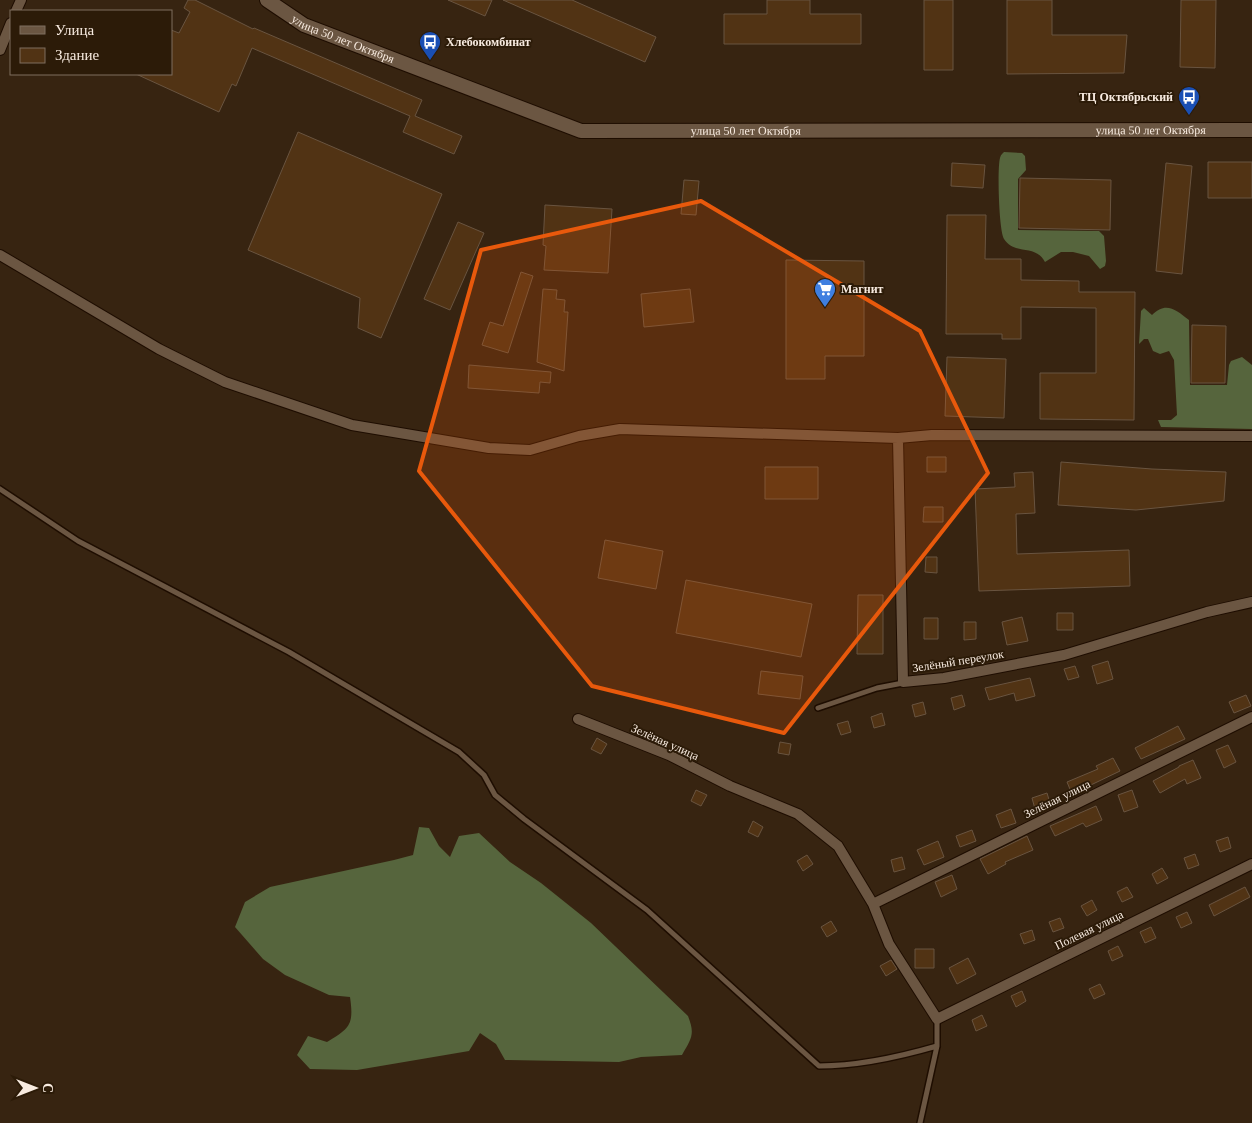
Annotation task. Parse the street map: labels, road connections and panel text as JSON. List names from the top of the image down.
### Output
{
  "streets": {
    "street": [
      "улица 50 лет Октября",
      "Зелёный переулок",
      "Зелёная улица",
      "Полевая улица"
    ]
  },
  "crossings": [
    ["Зелёная улица", "Полевая улица"]
  ],
  "places": {
    "bus stop": ["Хлебокомбинат", "ТЦ Октябрьский"],
    "supermarket": ["Магнит"]
  },
  "legend": ["Улица", "Здание"],
  "north": "right"
}
